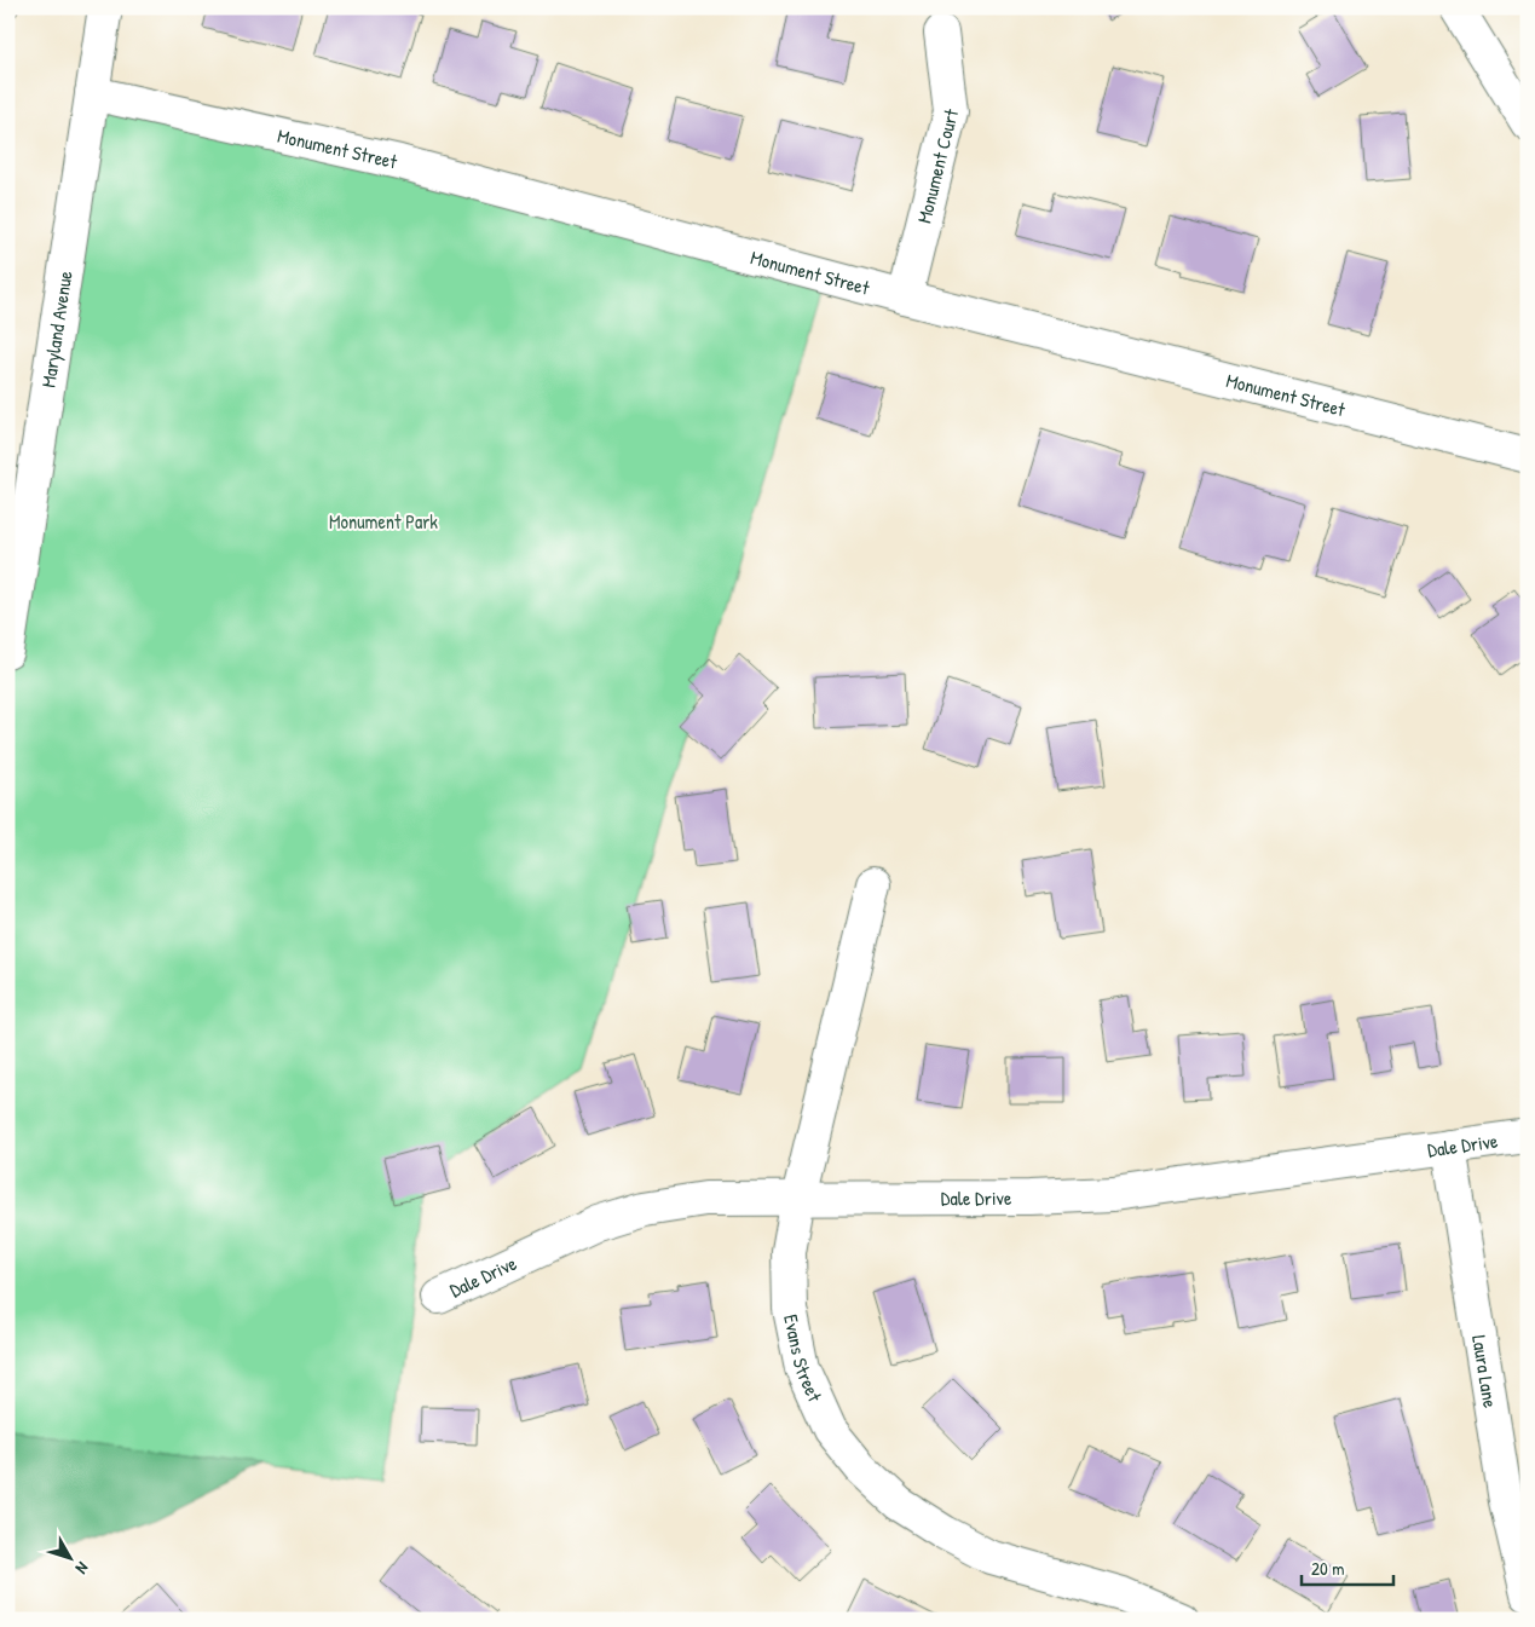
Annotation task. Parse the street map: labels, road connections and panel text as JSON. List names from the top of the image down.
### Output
{
  "streets": {
    "street": [
      "Monument Street",
      "Monument Court",
      "Maryland Avenue",
      "Dale Drive",
      "Evans Street",
      "Laura Lane"
    ]
  },
  "crossings": [
    ["Monument Street", "Monument Court"],
    ["Monument Street", "Maryland Avenue"],
    ["Dale Drive", "Evans Street"],
    ["Dale Drive", "Laura Lane"]
  ],
  "parks": ["Monument Park"],
  "scale_bar": "20 m",
  "north": "bottom right"
}
